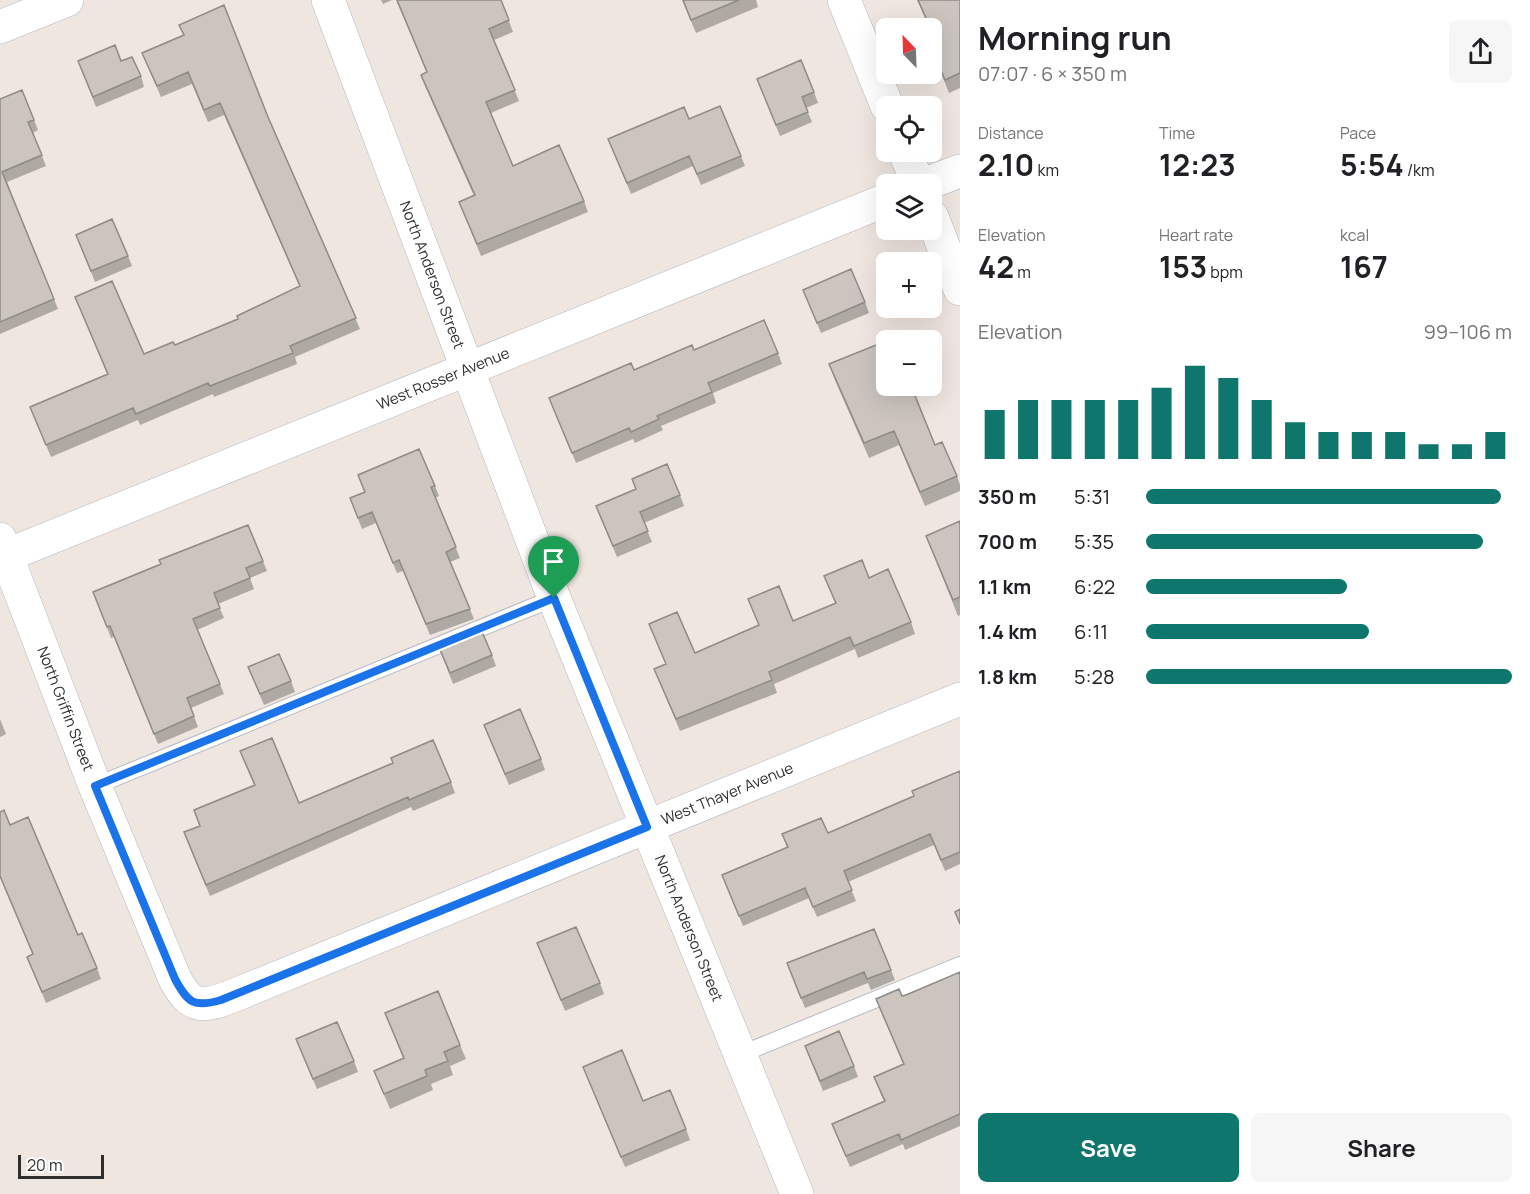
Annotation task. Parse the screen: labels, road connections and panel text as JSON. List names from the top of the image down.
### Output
{
  "streets": {
    "street": [
      "North Anderson Street",
      "West Rosser Avenue",
      "North Griffin Street",
      "West Thayer Avenue"
    ]
  },
  "crossings": [
    ["North Anderson Street", "West Rosser Avenue"],
    ["North Anderson Street", "West Thayer Avenue"],
    ["West Rosser Avenue", "North Griffin Street"],
    ["North Griffin Street", "West Thayer Avenue"]
  ],
  "scale_bar": "20 m",
  "north": "top left",
  "page": {
    "heading": ["Morning run", "07:07 · 6 × 350 m"],
    "map_buttons": ["+", "−"],
    "stats": [
      ["Distance", "2.10 km"],
      ["Time", "12:23"],
      ["Pace", "5:54 /km"],
      ["Elevation", "42 m"],
      ["Heart rate", "153 bpm"],
      ["kcal", "167"]
    ],
    "chart": ["Elevation", "99–106 m"],
    "list": [
      {
        "name": "350 m",
        "note": "5:31"
      },
      {
        "name": "700 m",
        "note": "5:35"
      },
      {
        "name": "1.1 km",
        "note": "6:22"
      },
      {
        "name": "1.4 km",
        "note": "6:11"
      },
      {
        "name": "1.8 km",
        "note": "5:28"
      }
    ],
    "buttons": ["Save", "Share"],
    "scale": "20 m"
  }
}
